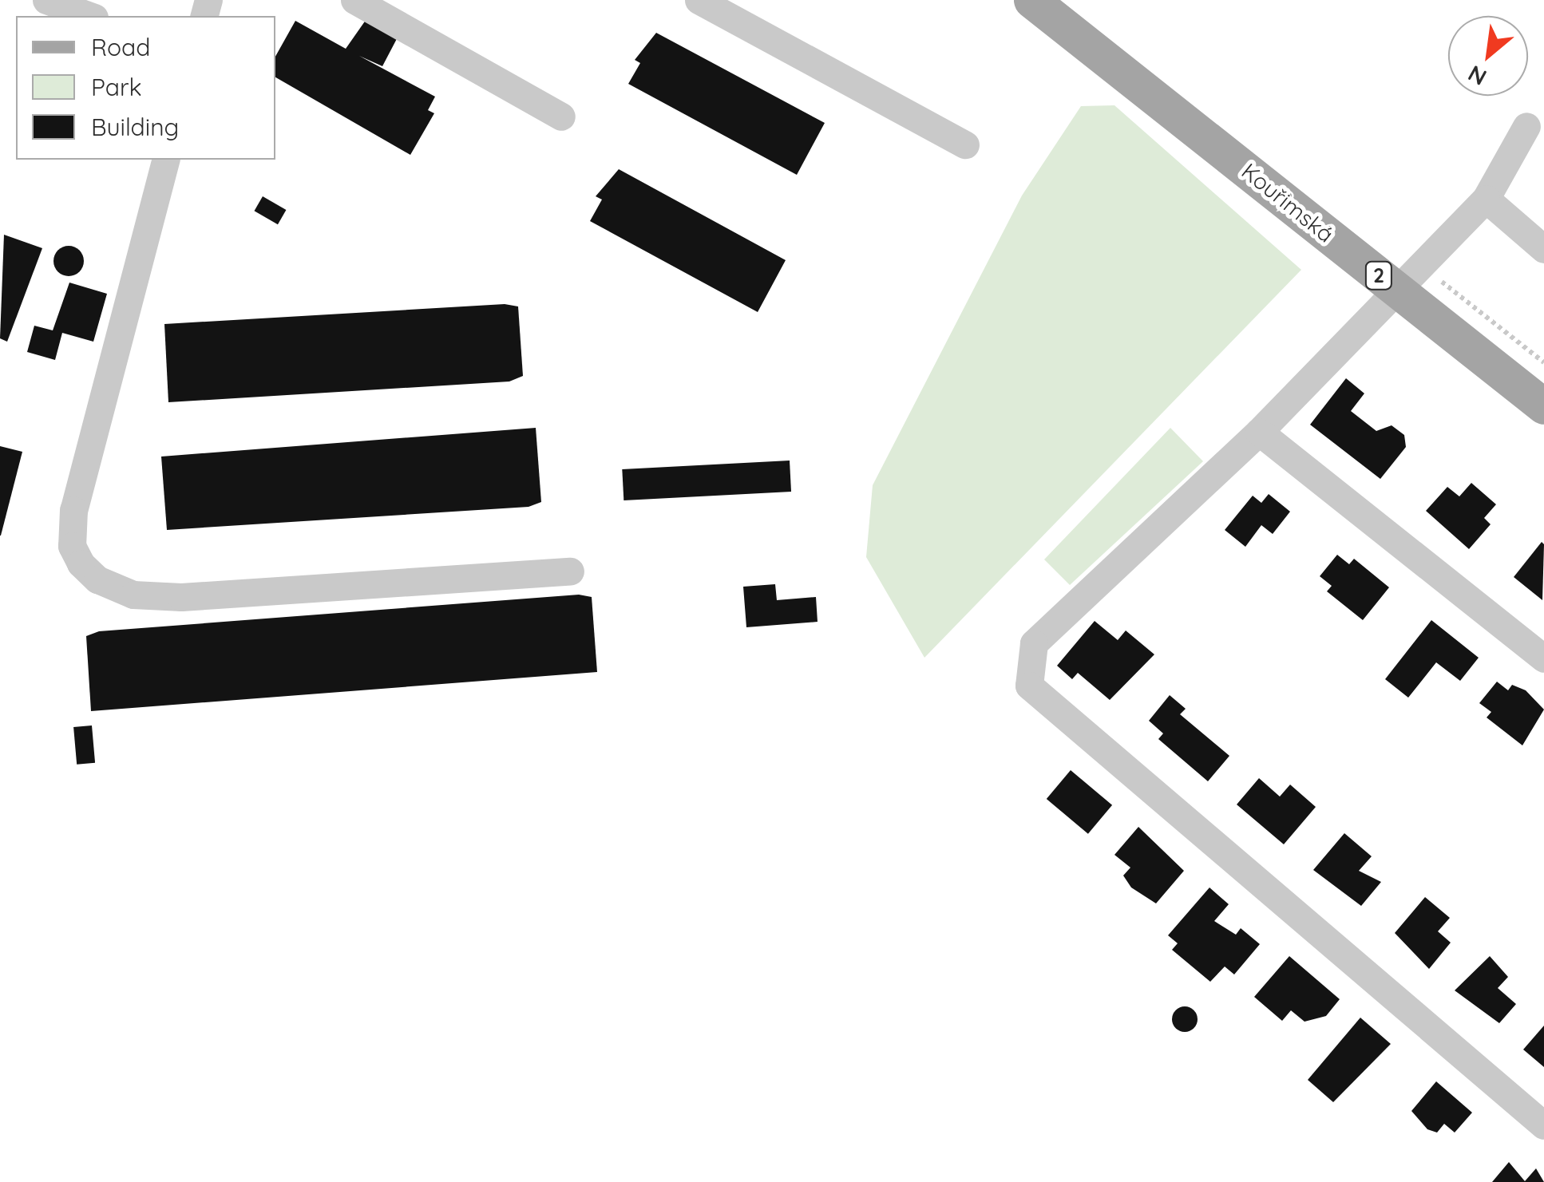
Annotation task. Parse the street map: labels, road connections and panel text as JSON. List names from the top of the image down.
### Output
{
  "streets": {
    "main road": ["Kouřimská", "2"]
  },
  "legend": ["Road", "Park", "Building"],
  "north": "bottom left"
}
